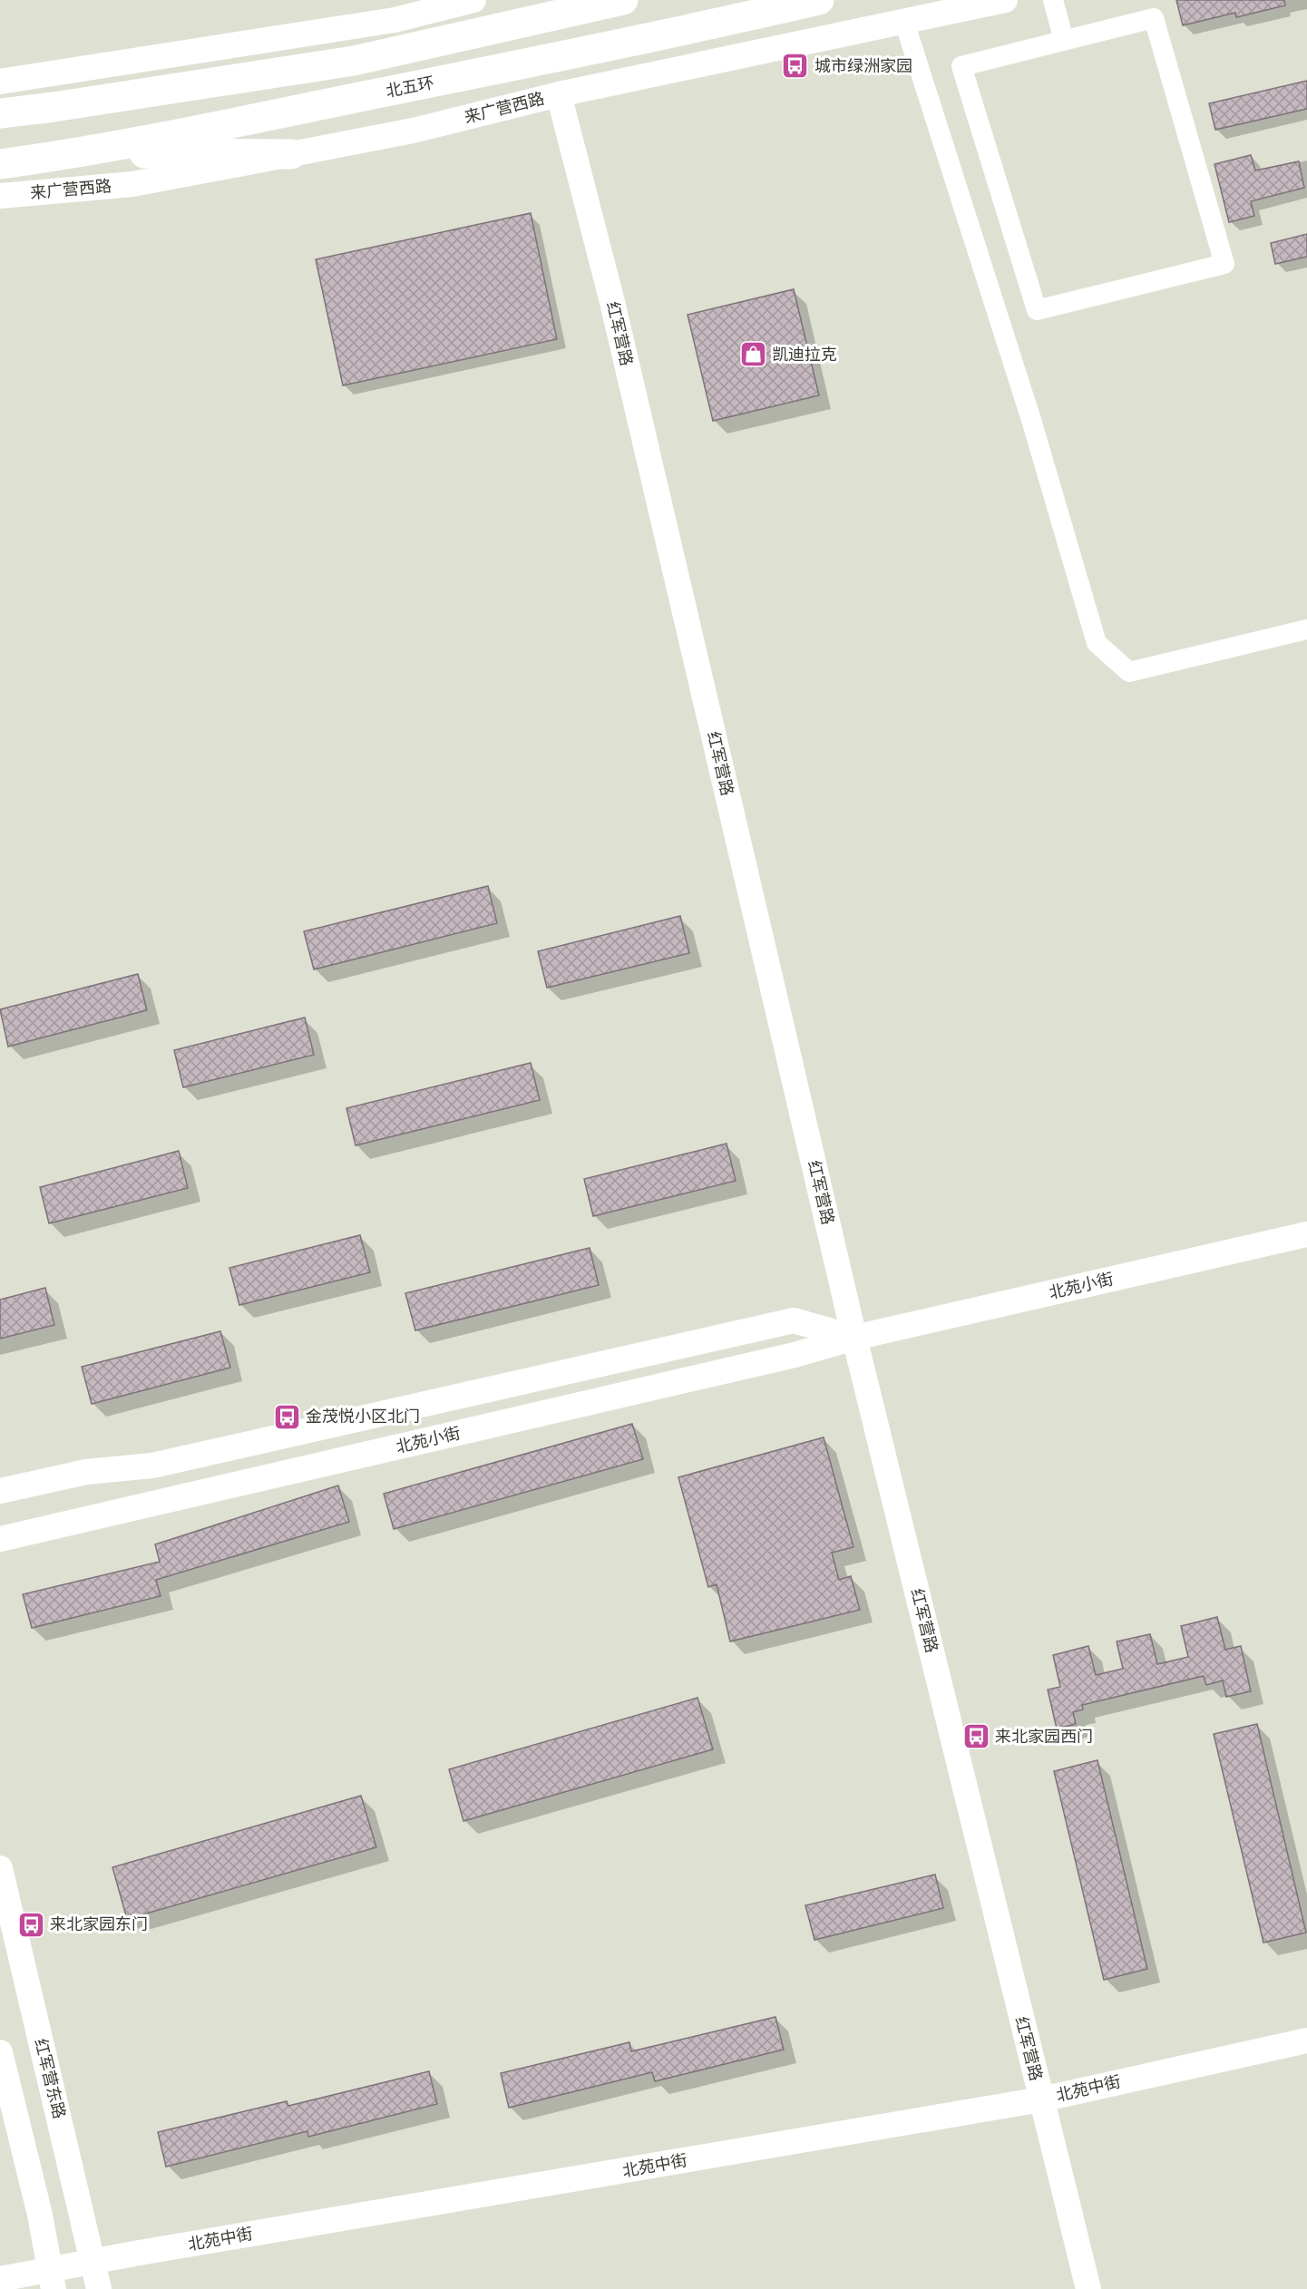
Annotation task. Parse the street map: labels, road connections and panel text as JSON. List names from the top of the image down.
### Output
{
  "streets": {
    "highway": ["北五环"],
    "street": [
      "来广营西路",
      "红军营路",
      "北苑小街",
      "红军营东路",
      "北苑中街"
    ]
  },
  "crossings": [
    ["来广营西路", "红军营路"],
    ["红军营路", "北苑小街"],
    ["红军营路", "北苑中街"],
    ["红军营东路", "北苑中街"]
  ],
  "places": {
    "bus stop": [
      "城市绿洲家园",
      "金茂悦小区北门",
      "来北家园西门",
      "来北家园东门"
    ],
    "shop": ["凯迪拉克"]
  }
}
